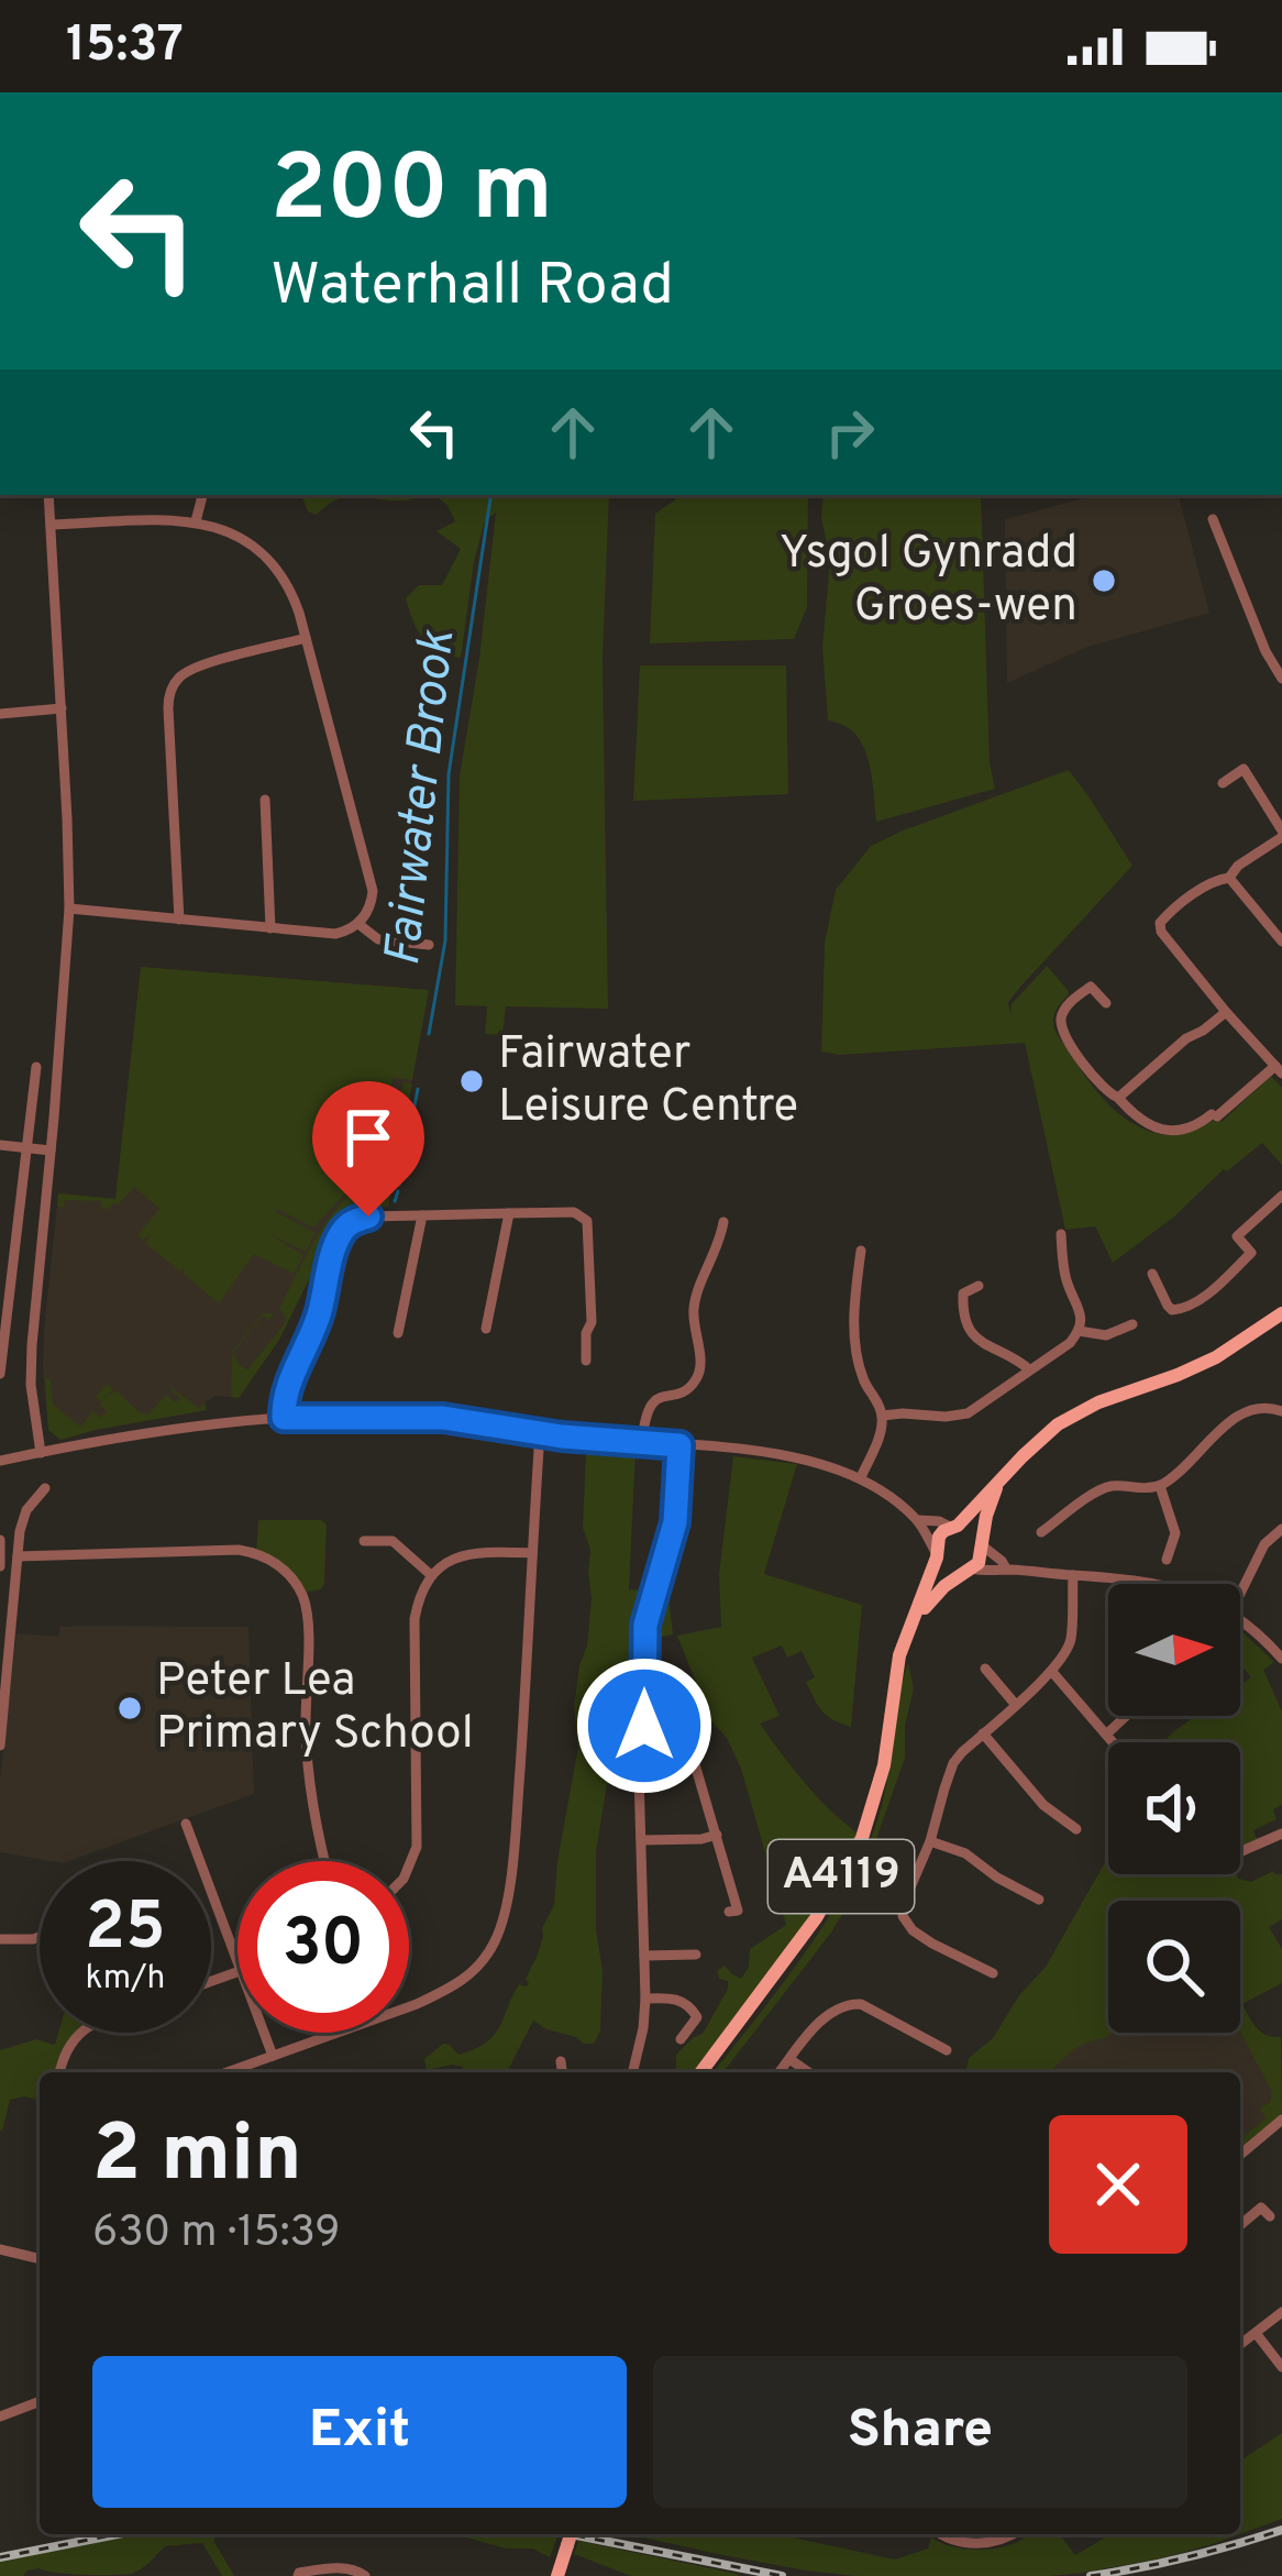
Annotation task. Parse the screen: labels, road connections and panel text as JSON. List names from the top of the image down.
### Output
{
  "streets": {
    "main road": ["A4119"]
  },
  "water": ["Fairwater Brook"],
  "places": ["Ysgol Gynradd Groes-wen", "Fairwater Leisure Centre", "Peter Lea Primary School"],
  "north": "right",
  "page": {
    "status": "15:37",
    "turn": ["200 m", "Waterhall Road"],
    "speed": "25 km/h",
    "limit": "30",
    "heading": ["2 min", "630 m · 15:39"],
    "buttons": ["Exit", "Share"]
  }
}
